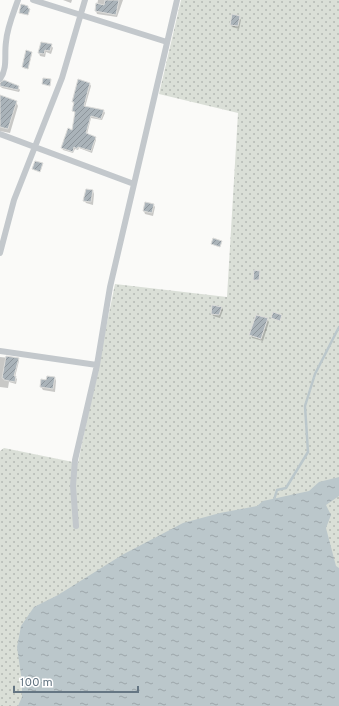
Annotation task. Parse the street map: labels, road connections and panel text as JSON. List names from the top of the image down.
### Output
{
  "scale_bar": "100 m"
}
